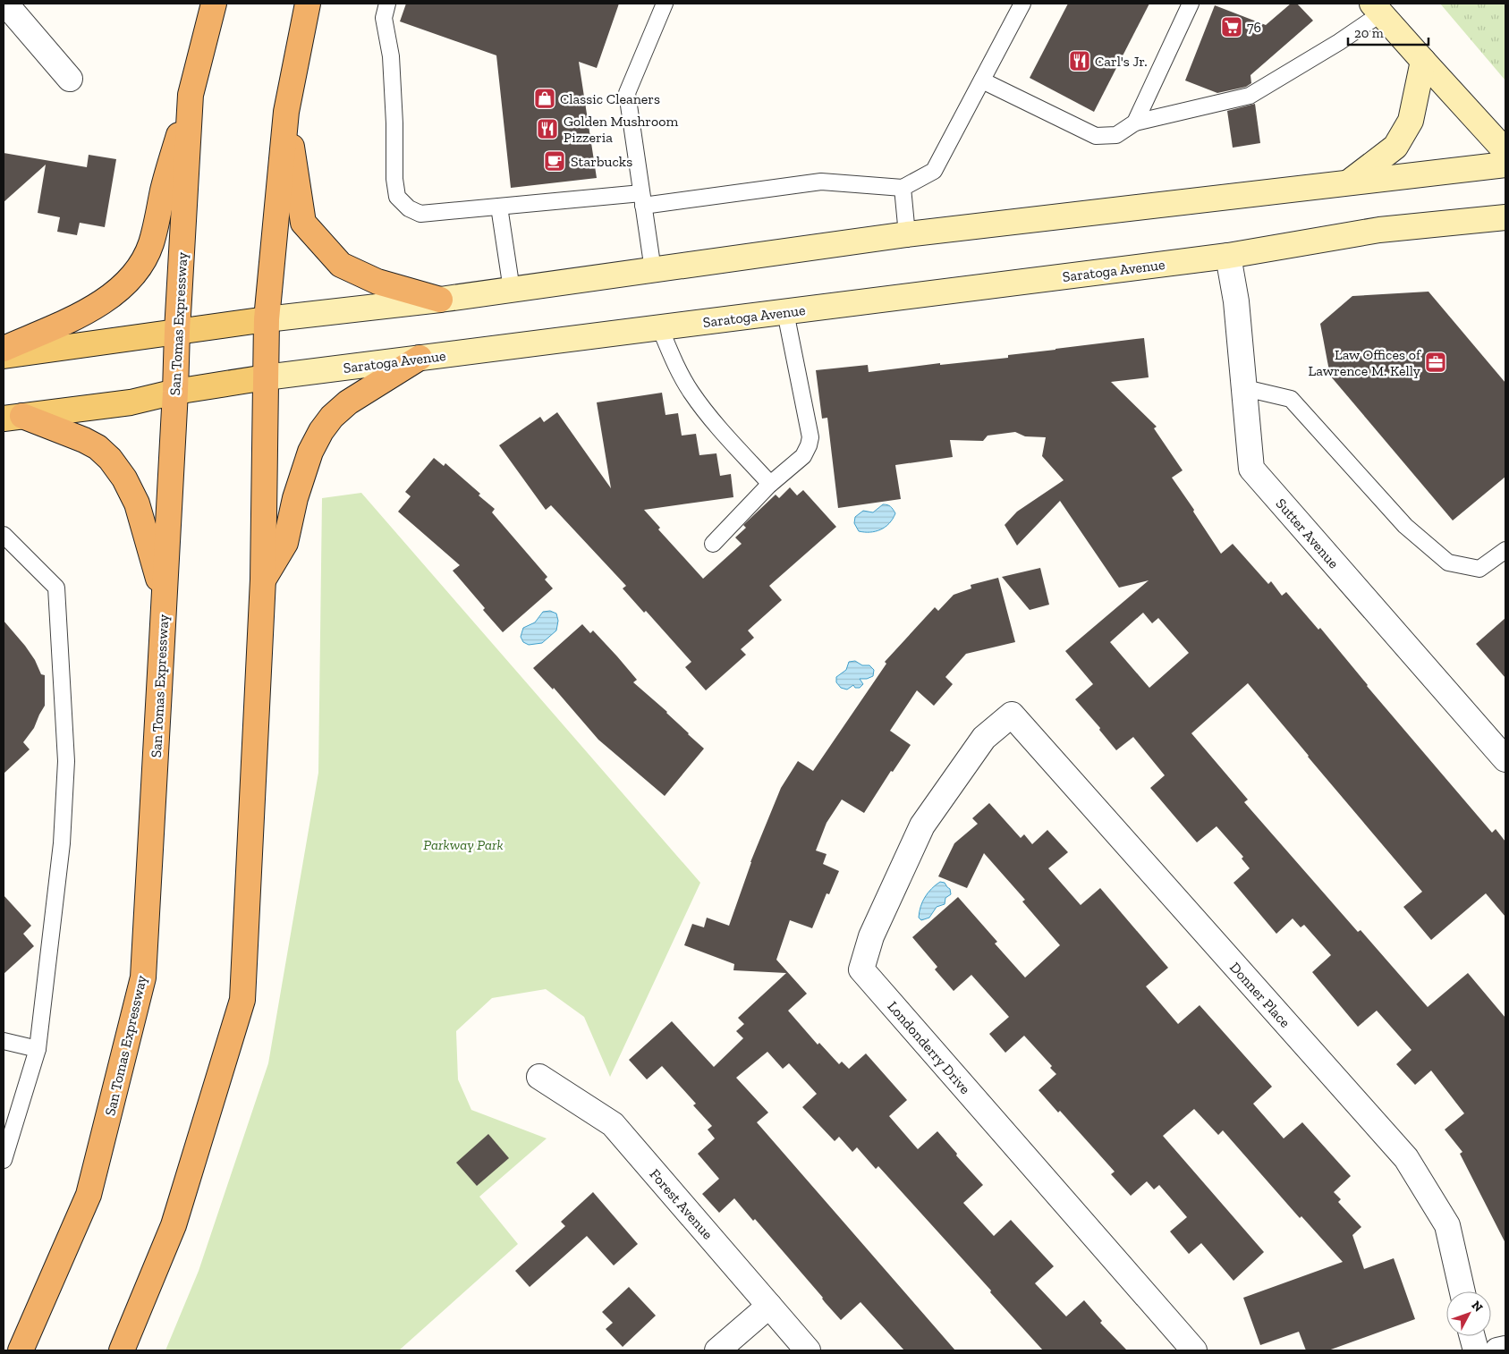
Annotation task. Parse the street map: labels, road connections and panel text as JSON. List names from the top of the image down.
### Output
{
  "streets": {
    "highway": ["San Tomas Expressway"],
    "main road": ["Saratoga Avenue"],
    "street": [
      "Sutter Avenue",
      "Donner Place",
      "Londonderry Drive",
      "Forest Avenue"
    ]
  },
  "crossings": [
    ["Saratoga Avenue", "San Tomas Expressway"],
    ["Saratoga Avenue", "Sutter Avenue"],
    ["Donner Place", "Londonderry Drive"]
  ],
  "parks": ["Parkway Park"],
  "places": {
    "supermarket": ["76"],
    "restaurant": ["Carl's Jr.", "Golden Mushroom Pizzeria"],
    "shop": ["Classic Cleaners"],
    "cafe": ["Starbucks"],
    "office": ["Law Offices of Lawrence M. Kelly"]
  },
  "scale_bar": "20 m",
  "north": "top right"
}
